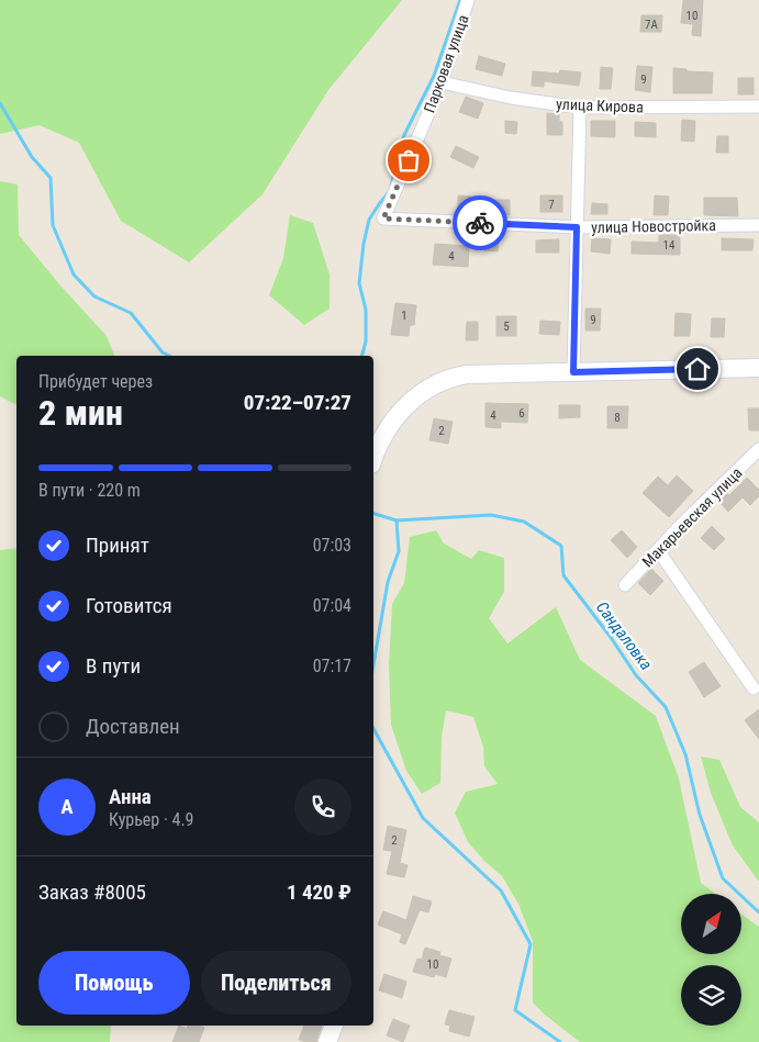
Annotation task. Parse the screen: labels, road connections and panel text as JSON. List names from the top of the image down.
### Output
{
  "streets": {
    "street": [
      "Парковая улица",
      "улица Кирова",
      "улица Новостройка",
      "Макарьевская улица"
    ]
  },
  "crossings": [
    ["Парковая улица", "улица Кирова"],
    ["Парковая улица", "улица Новостройка"]
  ],
  "water": ["Сандаловка"],
  "house_numbers": [
    "10",
    "7А",
    "9",
    "7",
    "14",
    "4",
    "1",
    "9",
    "5",
    "6",
    "4",
    "8",
    "2",
    "2",
    "10"
  ],
  "north": "top right",
  "page": {
    "heading": ["2 мин", "Прибудет через", "07:22–07:27"],
    "panel": [
      "Анна",
      "Курьер · 4.9",
      "Заказ #8005",
      "1 420 ₽"
    ],
    "bar": "В пути · 220 m",
    "list": [
      ["Принят", "07:03"],
      ["Готовится", "07:04"],
      ["В пути", "07:17"],
      "Доставлен"
    ],
    "round": "А",
    "buttons": ["Помощь", "Поделиться"]
  }
}
